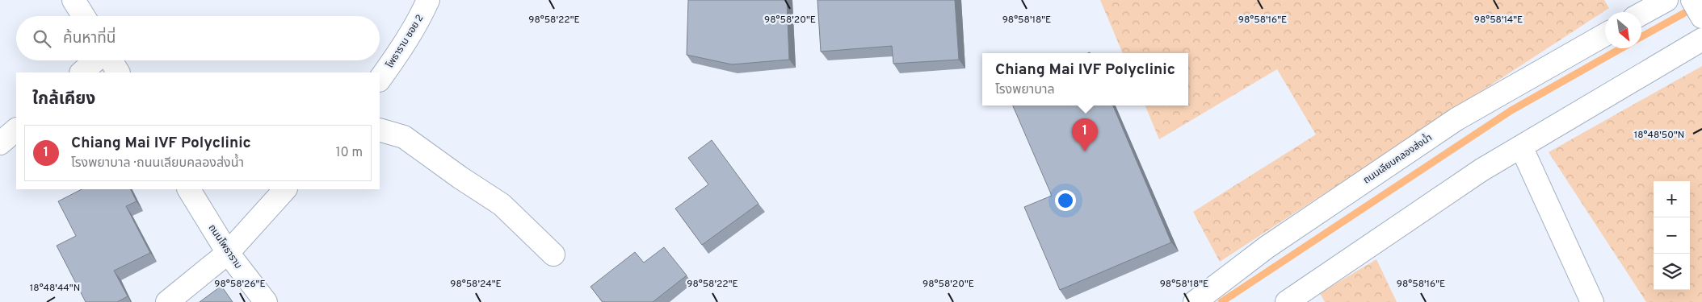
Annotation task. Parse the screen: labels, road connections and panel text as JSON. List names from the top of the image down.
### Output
{
  "streets": {
    "street": ["โพธาราม ซอย 2", "ถนนเลียบคลองส่งน้ำ", "ถนนโพธาราม"]
  },
  "north": "bottom right",
  "page": {
    "search": "ค้นหาที่นี่",
    "popup": ["Chiang Mai IVF Polyclinic", "โรงพยาบาล"],
    "heading": "ใกล้เคียง",
    "pins": "1",
    "list": [
      {
        "mark": "1",
        "name": "Chiang Mai IVF Polyclinic",
        "note": "โรงพยาบาล · ถนนเลียบคลองส่งน้ำ",
        "value": "10 m"
      }
    ],
    "map_buttons": ["+", "−"]
  },
  "coordinates": [
    "98°58'22\"E",
    "98°58'20\"E",
    "98°58'18\"E",
    "98°58'16\"E",
    "98°58'14\"E",
    "18°48'50\"N",
    "98°58'26\"E",
    "98°58'24\"E",
    "18°48'44\"N"
  ]
}
